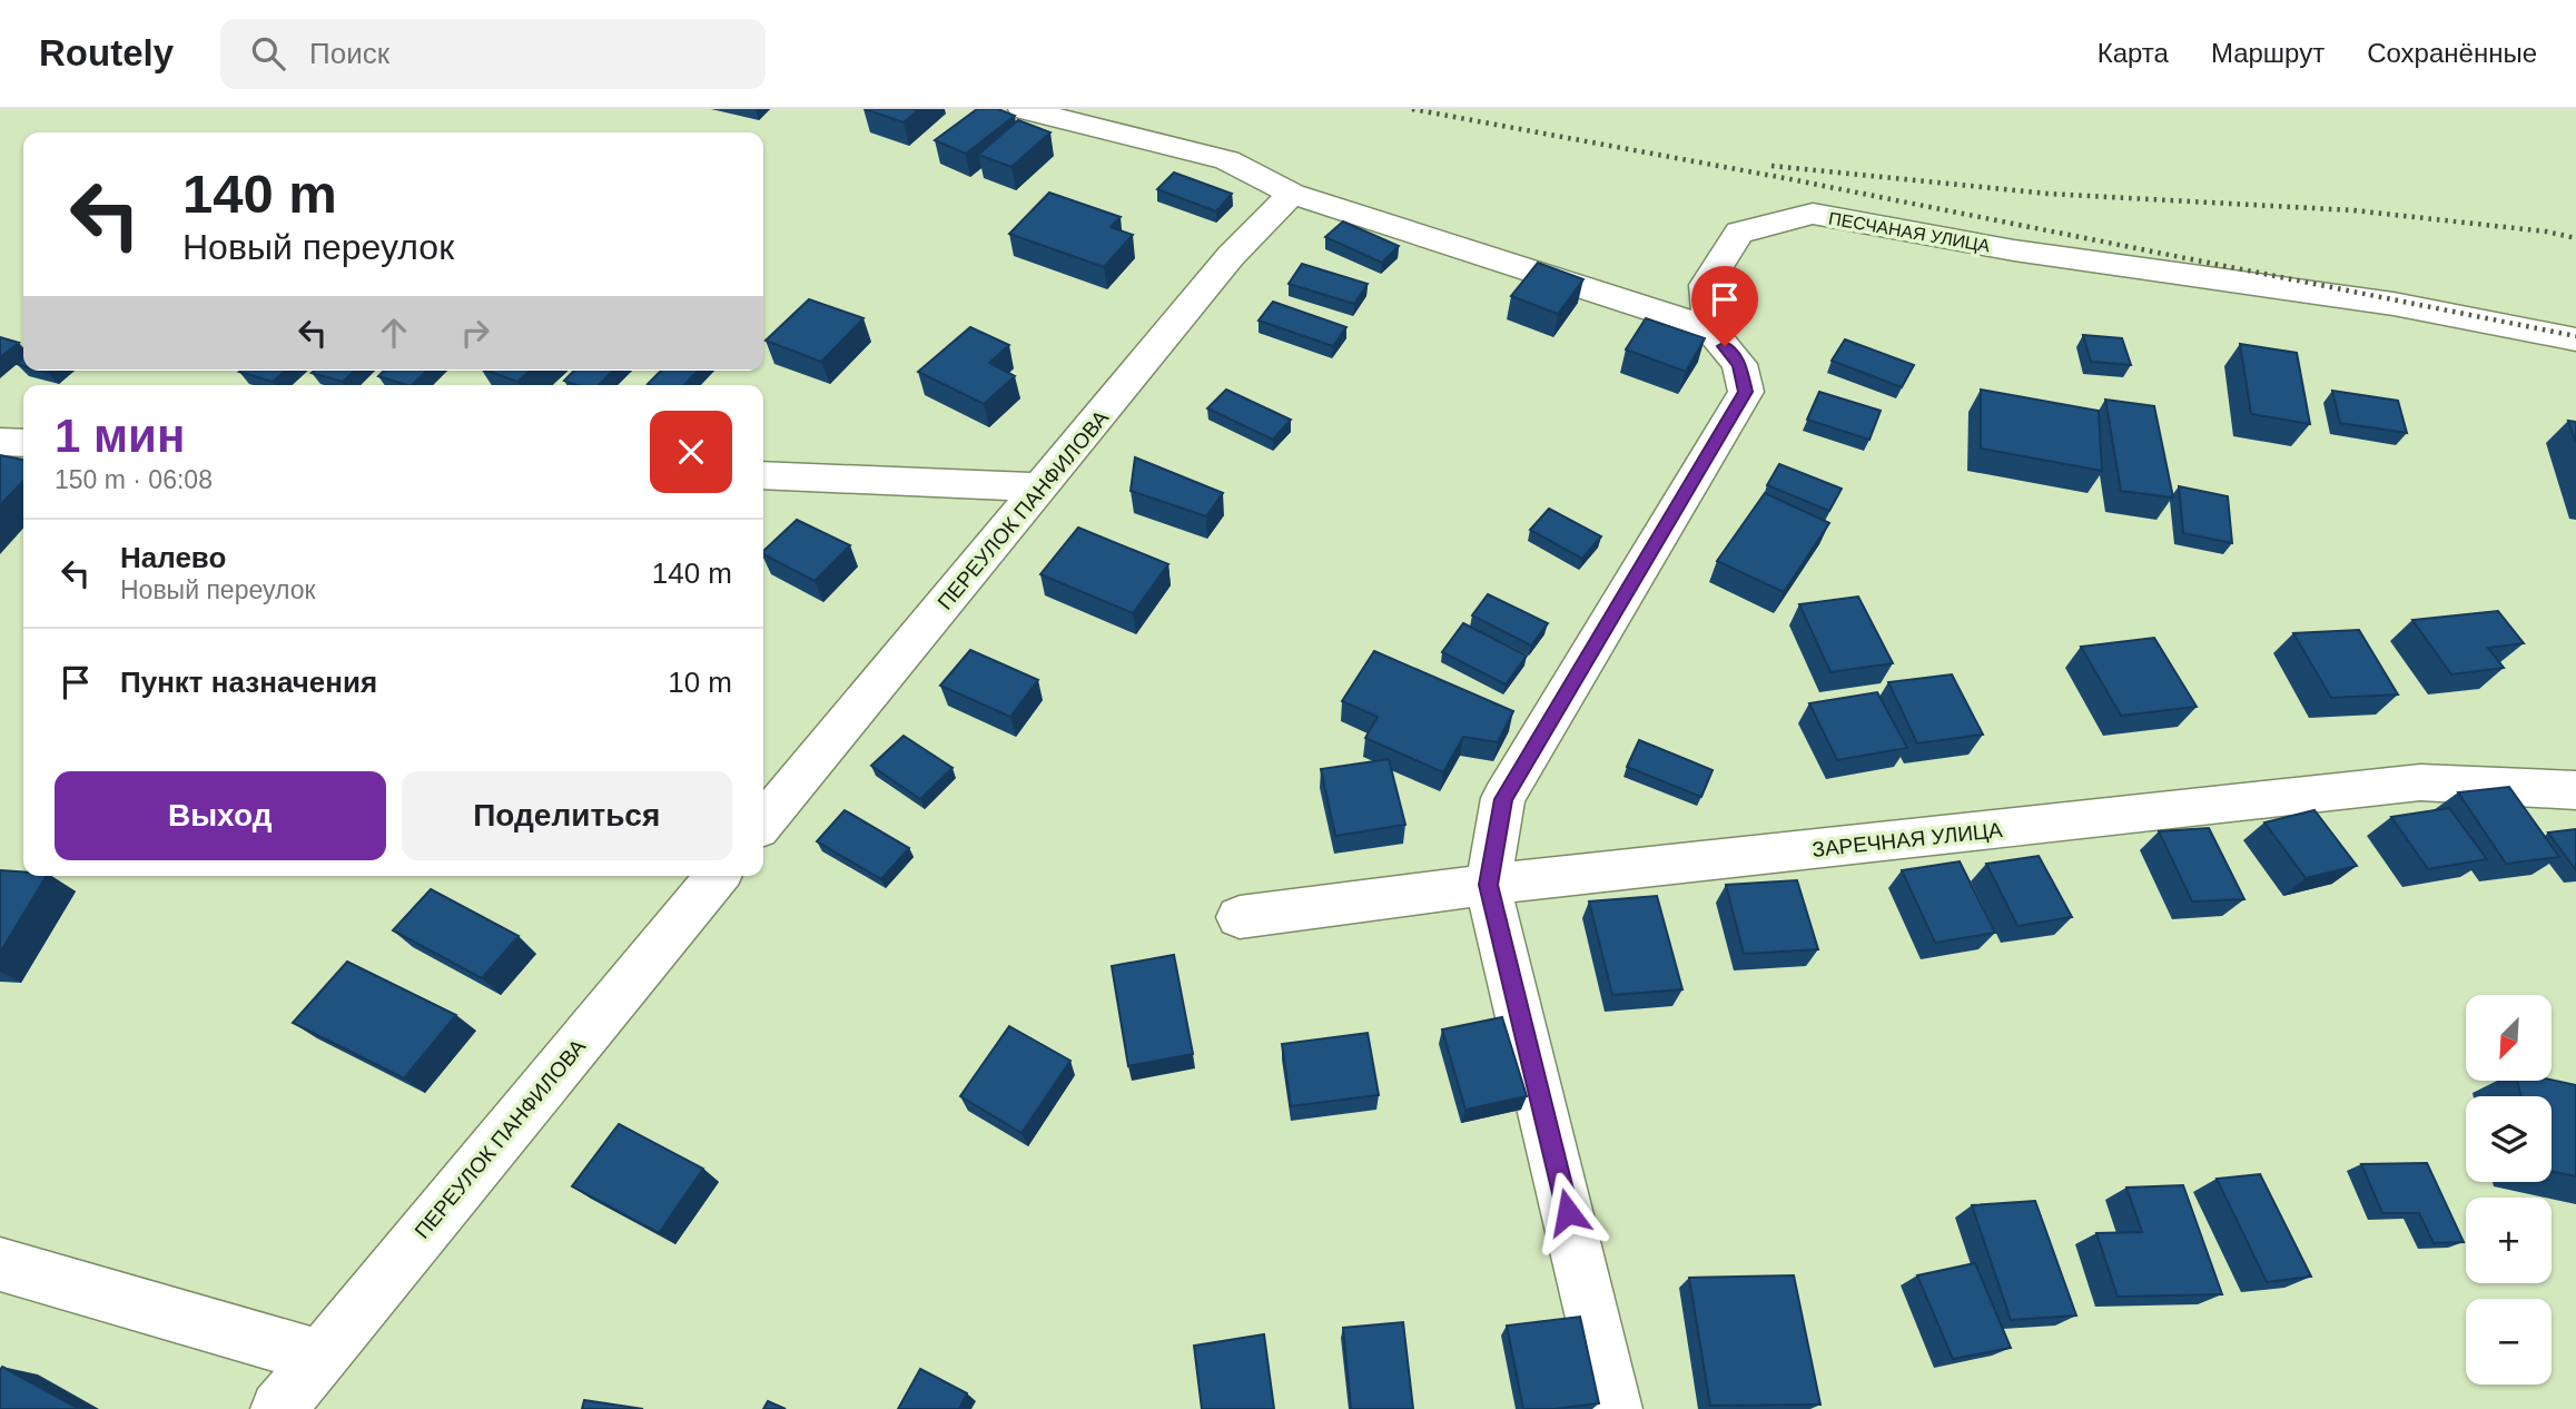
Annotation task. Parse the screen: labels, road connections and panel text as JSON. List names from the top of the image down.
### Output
{
  "streets": {
    "street": ["ПЕСЧАНАЯ УЛИЦА", "ПЕРЕУЛОК ПАНФИЛОВА", "ЗАРЕЧНАЯ УЛИЦА"]
  },
  "north": "bottom left",
  "page": {
    "header": "Routely",
    "search": "Поиск",
    "nav": ["Карта", "Маршрут", "Сохранённые"],
    "turn": ["140 m", "Новый переулок"],
    "heading": ["1 мин", "150 m · 06:08"],
    "list": [
      {
        "name": "Налево",
        "note": "Новый переулок",
        "value": "140 m"
      },
      {
        "name": "Пункт назначения",
        "value": "10 m"
      }
    ],
    "buttons": ["Выход", "Поделиться"],
    "map_buttons": ["+", "−"]
  }
}
